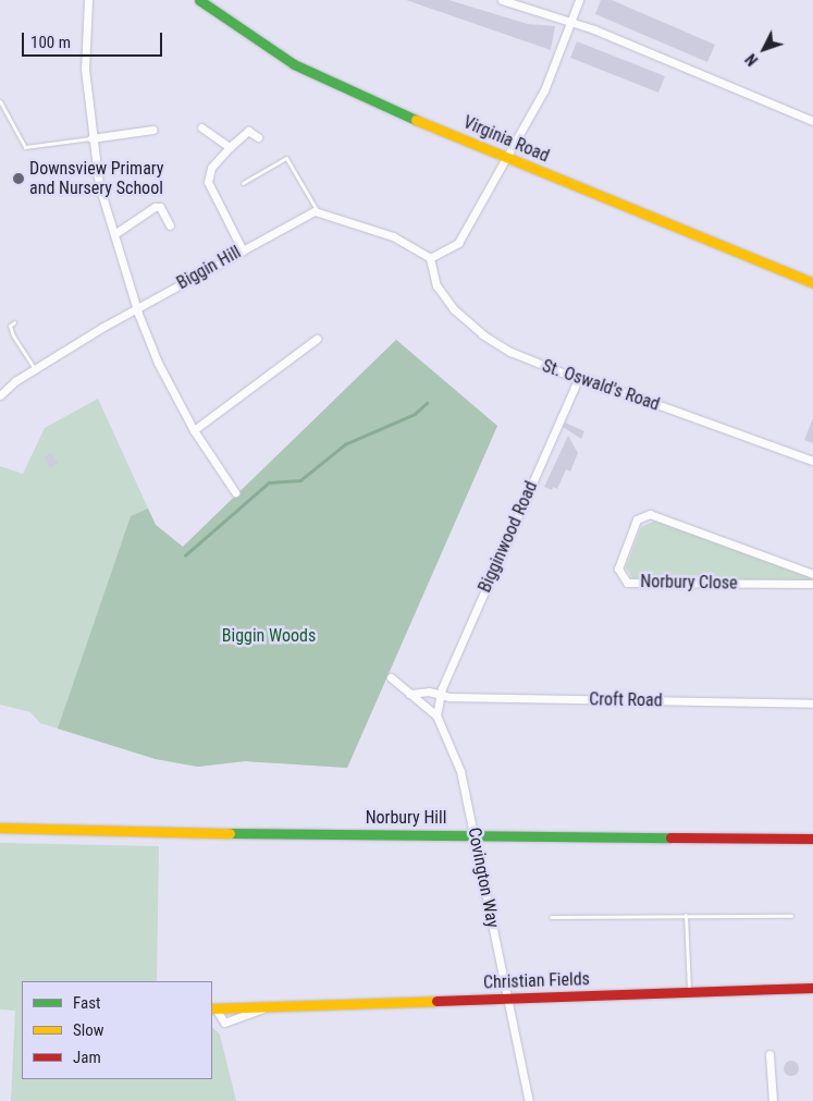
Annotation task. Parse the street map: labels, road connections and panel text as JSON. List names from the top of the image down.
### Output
{
  "streets": {
    "street": [
      "Virginia Road",
      "Biggin Hill",
      "St. Oswald's Road",
      "Bigginwood Road",
      "Norbury Close",
      "Croft Road",
      "Norbury Hill",
      "Covington Way",
      "Christian Fields"
    ]
  },
  "crossings": [
    ["St. Oswald's Road", "Bigginwood Road"],
    ["Bigginwood Road", "Croft Road"],
    ["Bigginwood Road", "Covington Way"],
    ["Croft Road", "Covington Way"],
    ["Norbury Hill", "Covington Way"],
    ["Covington Way", "Christian Fields"]
  ],
  "parks": ["Biggin Woods"],
  "places": ["Downsview Primary and Nursery School"],
  "legend": ["Fast", "Slow", "Jam"],
  "scale_bar": "100 m",
  "north": "bottom left"
}
